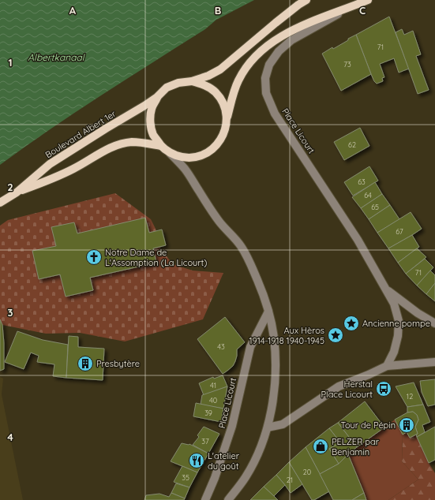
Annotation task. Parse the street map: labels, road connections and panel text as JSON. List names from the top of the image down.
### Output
{
  "streets": {
    "main road": ["Boulevard Albert 1er"],
    "street": ["Place Licourt"]
  },
  "crossings": [
    ["Place Licourt", "Boulevard Albert 1er"]
  ],
  "water": ["Albertkanaal"],
  "places": {
    "church": ["Notre Dame de L'Assomption (La Licourt)"],
    "place": ["Ancienne pompe", "Aux Hèros 1914-1918 1940-1945"],
    "building": ["Presbytère", "Tour de Pépin"],
    "bus stop": ["Herstal Place Licourt"],
    "shop": ["PELZER par Benjamin"],
    "restaurant": ["L'atelier du goût"]
  },
  "house_numbers": [
    "71",
    "73",
    "62",
    "63",
    "64",
    "65",
    "67",
    "71",
    "43",
    "41",
    "12",
    "40",
    "39",
    "37",
    "20",
    "35",
    "21"
  ],
  "grid": {
    "columns": ["A", "B", "C"],
    "rows": [
      "1",
      "2",
      "3",
      "4"
    ]
  }
}
